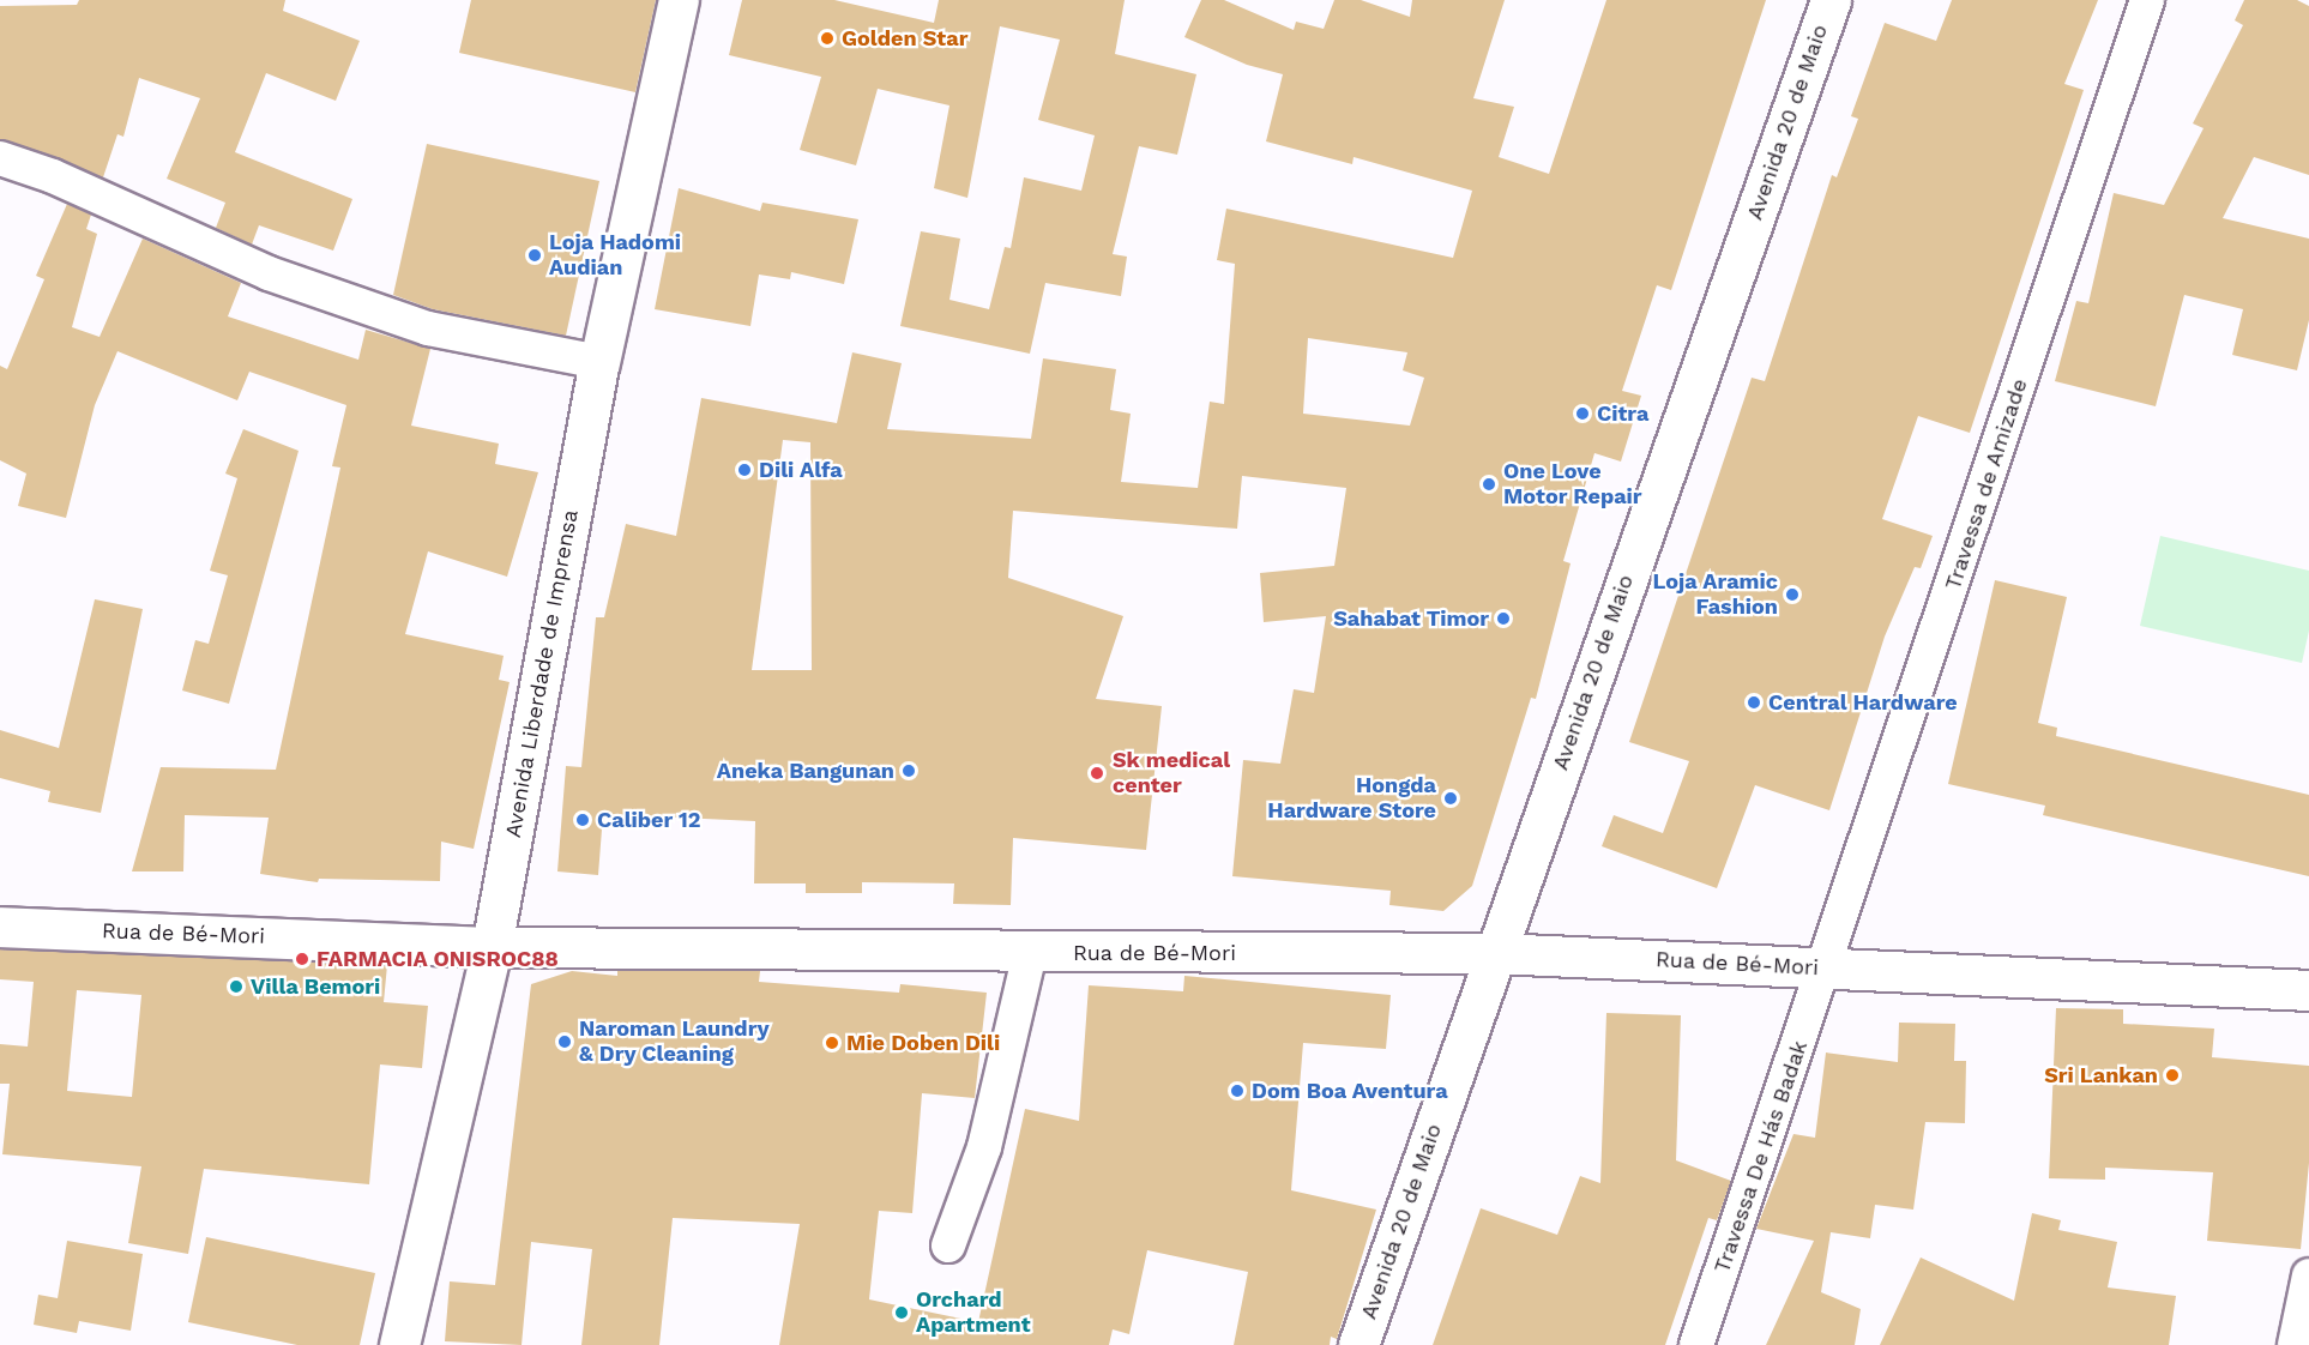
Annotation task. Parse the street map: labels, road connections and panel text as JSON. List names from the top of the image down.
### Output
{
  "streets": {
    "main road": ["Avenida 20 de Maio", "Avenida Liberdade de Imprensa", "Rua de Bé-Mori"],
    "street": ["Travessa de Amizade", "Travessa De Hás Badak"]
  },
  "crossings": [
    ["Avenida 20 de Maio", "Rua de Bé-Mori"],
    ["Travessa de Amizade", "Rua de Bé-Mori"],
    ["Travessa de Amizade", "Travessa De Hás Badak"],
    ["Avenida Liberdade de Imprensa", "Rua de Bé-Mori"],
    ["Rua de Bé-Mori", "Travessa De Hás Badak"]
  ],
  "places": [
    "Golden Star",
    "Loja Hadomi Audian",
    "Citra",
    "Dili Alfa",
    "One Love Motor Repair",
    "Loja Aramic Fashion",
    "Sahabat Timor",
    "Central Hardware",
    "Aneka Bangunan",
    "Sk medical center",
    "Hongda Hardware Store",
    "Caliber 12",
    "FARMACIA ONISROC88",
    "Villa Bemori",
    "Naroman Laundry & Dry Cleaning",
    "Mie Doben Dili",
    "Sri Lankan",
    "Dom Boa Aventura",
    "Orchard Apartment"
  ]
}
